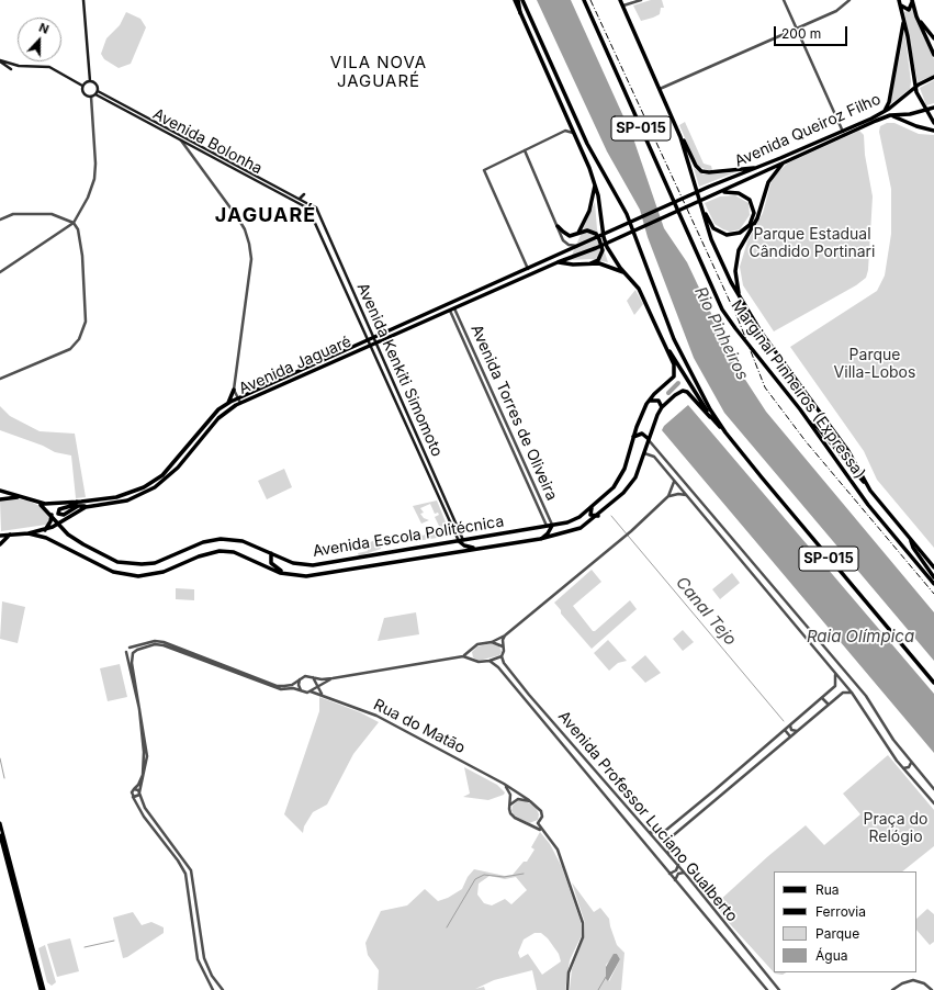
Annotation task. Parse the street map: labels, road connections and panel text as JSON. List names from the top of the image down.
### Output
{
  "streets": {
    "highway": [
      "SP-015",
      "Avenida Queiroz Filho",
      "Avenida Jaguaré",
      "Marginal Pinheiros (Expressa)",
      "Avenida Escola Politécnica"
    ],
    "main road": ["Avenida Bolonha", "Avenida Kenkiti Simomoto"],
    "street": ["Avenida Torres de Oliveira", "Rua do Matão", "Avenida Professor Luciano Gualberto"]
  },
  "crossings": [
    ["Avenida Queiroz Filho", "Avenida Jaguaré"],
    ["Avenida Bolonha", "Avenida Kenkiti Simomoto"],
    ["Avenida Jaguaré", "Avenida Kenkiti Simomoto"],
    ["Avenida Jaguaré", "Avenida Torres de Oliveira"],
    ["Avenida Jaguaré", "Avenida Escola Politécnica"],
    ["Avenida Kenkiti Simomoto", "Avenida Escola Politécnica"],
    ["Avenida Torres de Oliveira", "Avenida Escola Politécnica"]
  ],
  "districts": ["VILA NOVA JAGUARÉ", "JAGUARÉ"],
  "water": ["Rio Pinheiros", "Canal Tejo", "Raia Olímpica"],
  "parks": ["Parque Estadual Cândido Portinari", "Parque Villa-Lobos", "Praça do Relógio"],
  "legend": [
    "Rua",
    "Ferrovia",
    "Parque",
    "Água"
  ],
  "scale_bar": "200 m",
  "north": "top"
}
